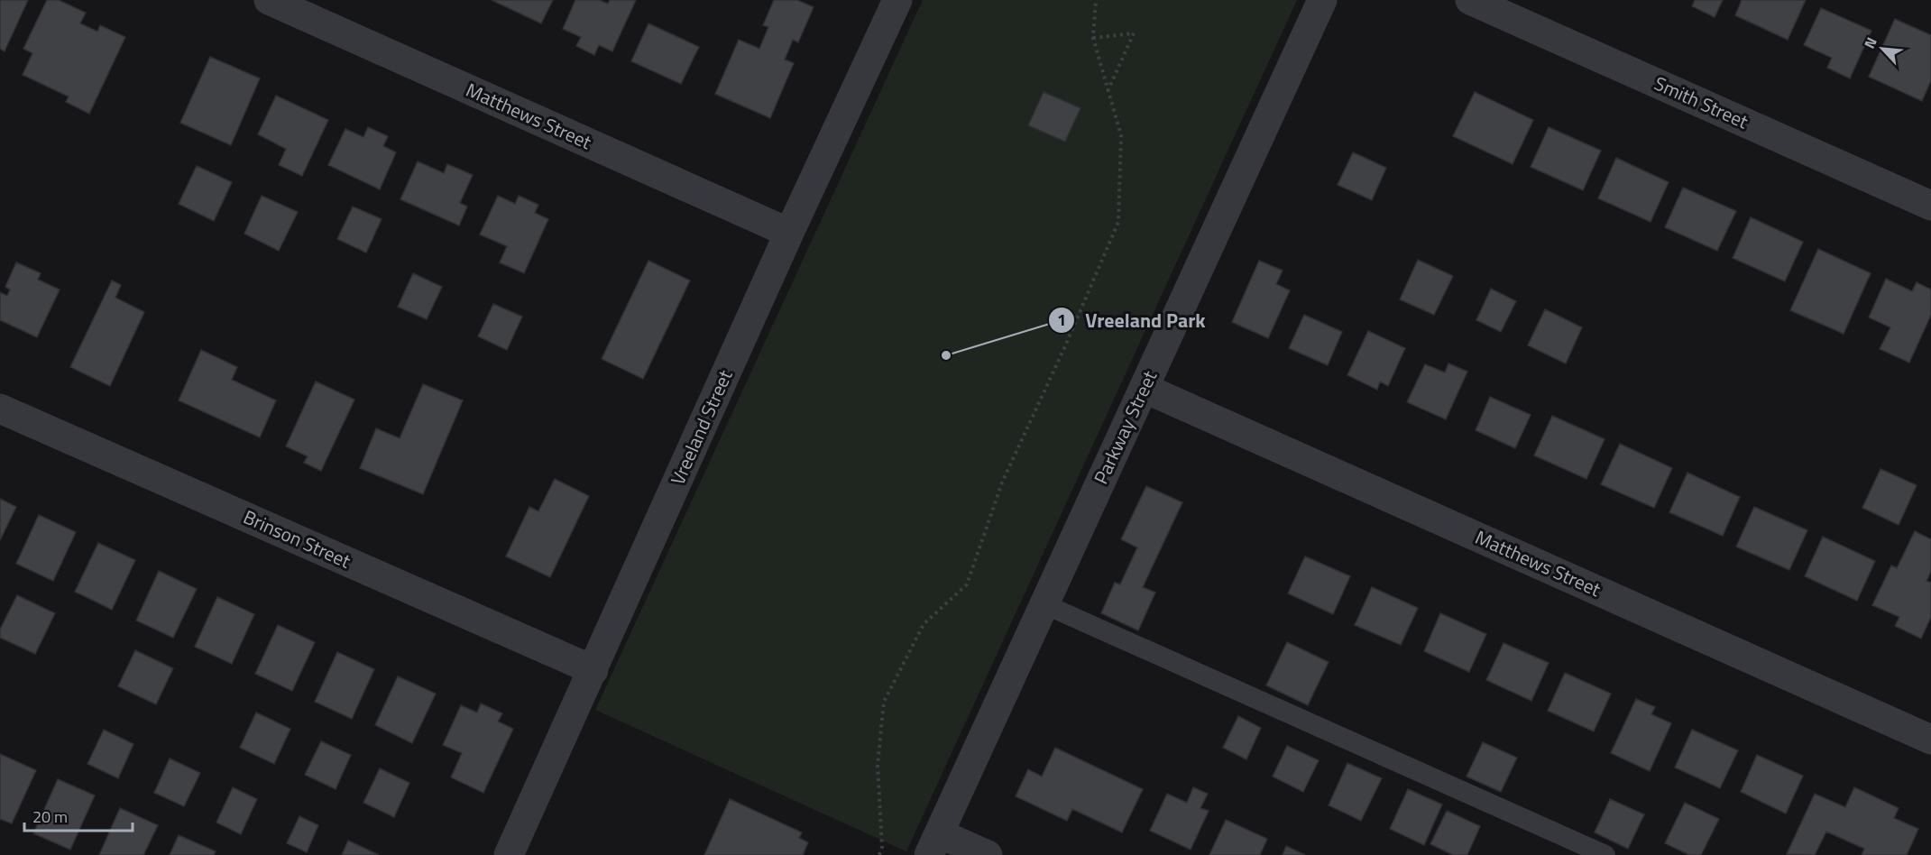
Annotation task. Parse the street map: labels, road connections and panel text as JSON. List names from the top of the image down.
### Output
{
  "streets": {
    "street": [
      "Smith Street",
      "Matthews Street",
      "Vreeland Street",
      "Parkway Street",
      "Brinson Street"
    ]
  },
  "crossings": [
    ["Matthews Street", "Vreeland Street"],
    ["Matthews Street", "Parkway Street"],
    ["Vreeland Street", "Brinson Street"]
  ],
  "places": ["Vreeland Park"],
  "scale_bar": "20 m",
  "north": "top left"
}
